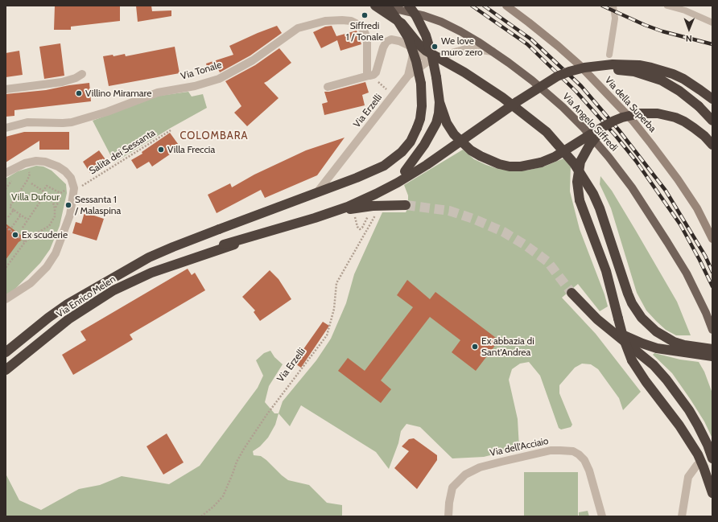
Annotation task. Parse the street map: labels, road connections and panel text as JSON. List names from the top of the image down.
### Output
{
  "streets": {
    "highway": ["Via Enrico Melen"],
    "main road": ["Via Angelo Siffredi"],
    "street": [
      "Via Tonale",
      "Via della Superba",
      "Via Erzelli",
      "Via dell'Acciaio"
    ],
    "path": ["Salita dei Sessanta"]
  },
  "crossings": [
    ["Via Erzelli", "Via Angelo Siffredi"]
  ],
  "districts": ["COLOMBARA"],
  "parks": ["Villa Dufour"],
  "places": [
    "Siffredi 1 / Tonale",
    "We love muro zero",
    "Villino Miramare",
    "Villa Freccia",
    "Sessanta 1 / Malaspina",
    "Ex scuderie",
    "Ex abbazia di Sant'Andrea"
  ],
  "north": "bottom"
}
